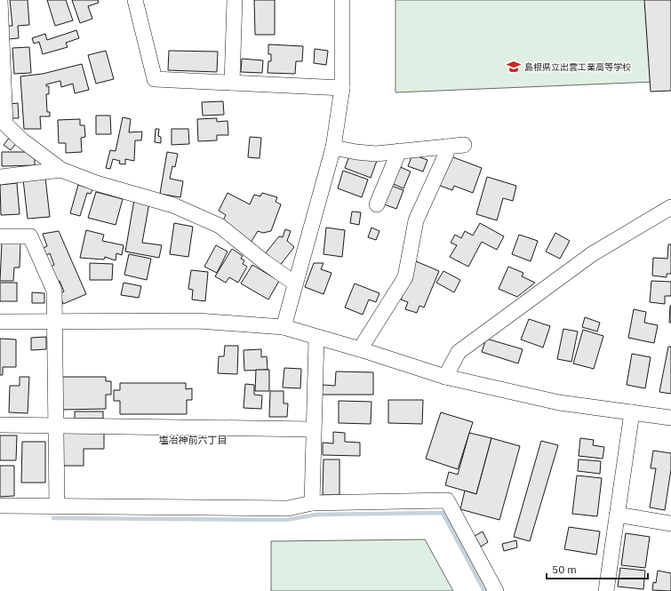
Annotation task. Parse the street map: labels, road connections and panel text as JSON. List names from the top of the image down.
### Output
{
  "districts": ["塩冶神前六丁目"],
  "places": {
    "school or university": ["島根県立出雲工業高等学校"]
  },
  "scale_bar": "50 m"
}
